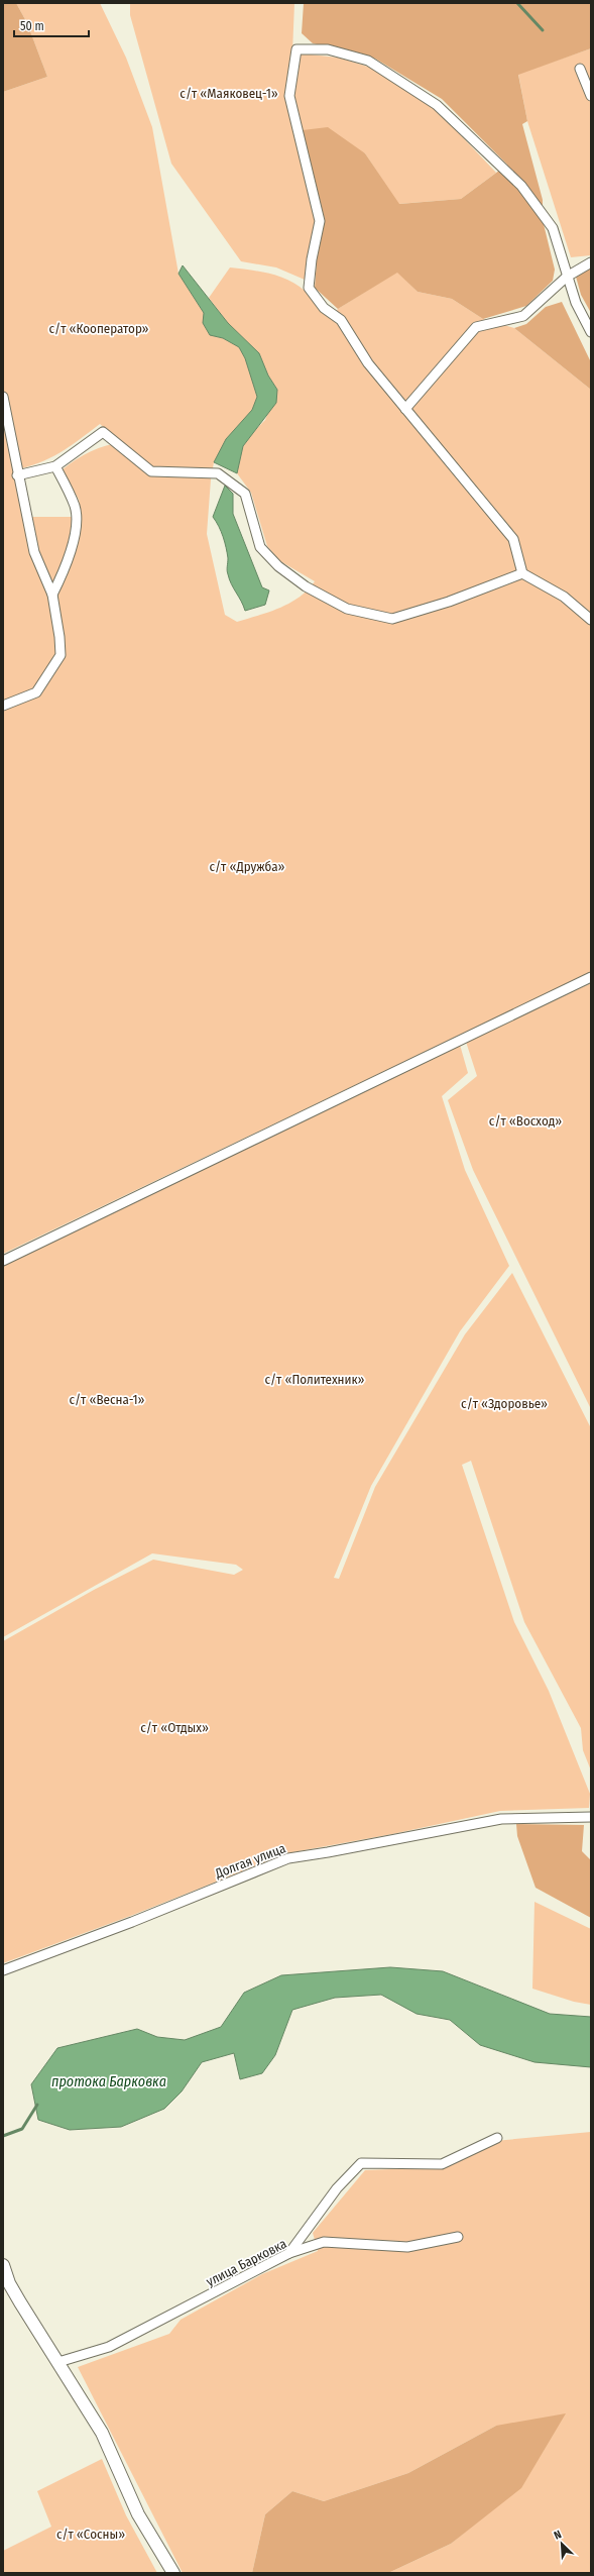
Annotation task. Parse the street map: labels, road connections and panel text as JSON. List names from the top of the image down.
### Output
{
  "streets": {
    "street": ["Долгая улица", "улица Барковка"]
  },
  "water": ["протока Барковка"],
  "parks": [
    "с/т «Маяковец-1»",
    "с/т «Кооператор»",
    "с/т «Дружба»",
    "с/т «Восход»",
    "с/т «Политехник»",
    "с/т «Весна-1»",
    "с/т «Здоровье»",
    "с/т «Отдых»",
    "с/т «Сосны»"
  ],
  "scale_bar": "50 m",
  "north": "top left"
}
